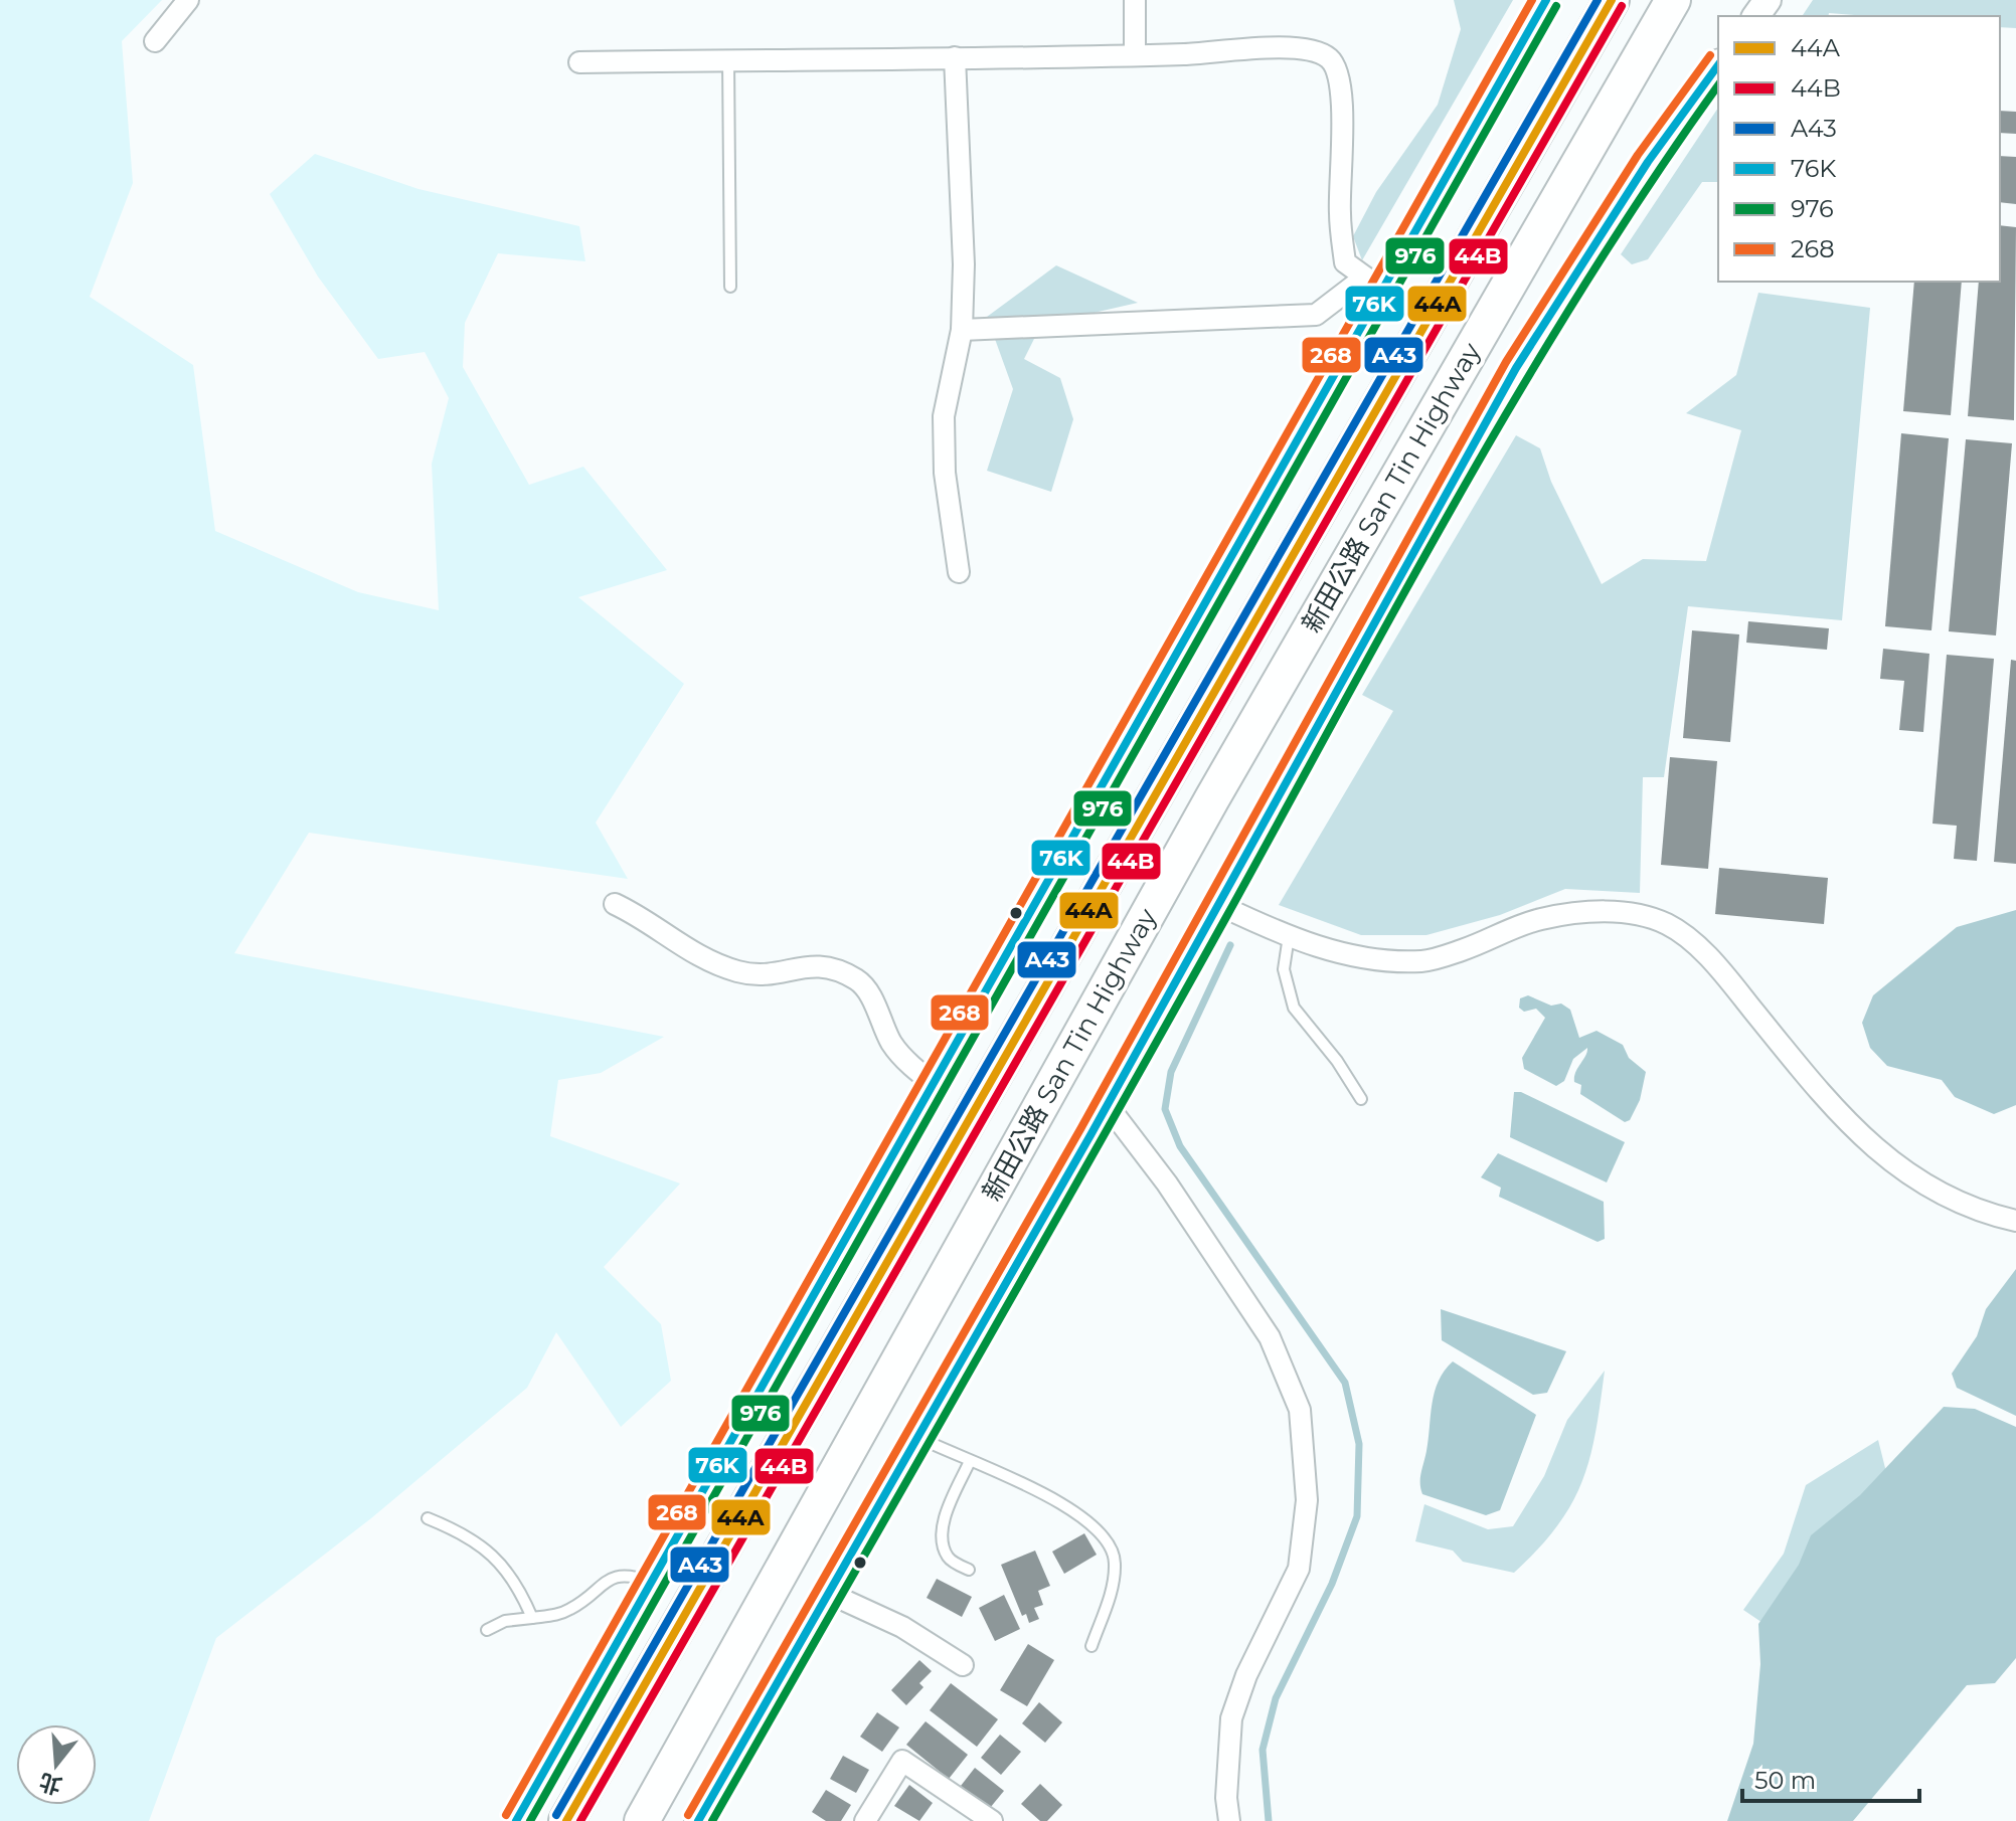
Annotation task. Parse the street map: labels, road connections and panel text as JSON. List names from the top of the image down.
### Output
{
  "streets": {
    "highway": ["新田公路 San Tin Highway"]
  },
  "lines": [
    "transit line 44A",
    "transit line A43",
    "transit line 76K",
    "transit line 268",
    "transit line 44B",
    "transit line 976"
  ],
  "legend": [
    "44A",
    "44B",
    "A43",
    "76K",
    "976",
    "268"
  ],
  "scale_bar": "50 m",
  "north": "bottom"
}
